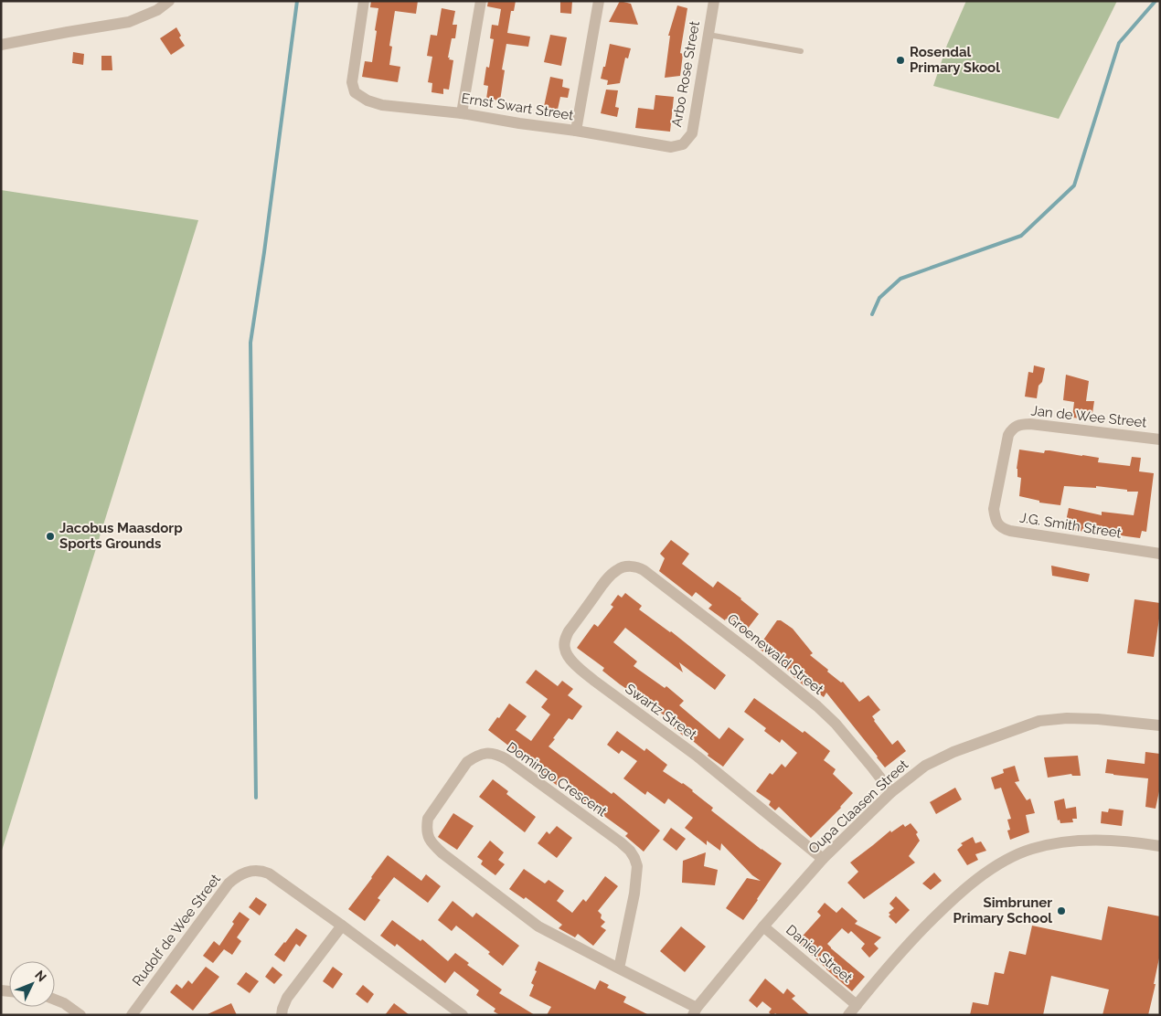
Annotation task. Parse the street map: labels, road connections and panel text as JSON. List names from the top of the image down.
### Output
{
  "streets": {
    "street": [
      "Arbo Rose Street",
      "Ernst Swart Street",
      "Jan de Wee Street",
      "J.G. Smith Street",
      "Groenewald Street",
      "Swartz Street",
      "Domingo Crescent",
      "Oupa Claasen Street",
      "Rudolf de Wee Street",
      "Daniel Street"
    ]
  },
  "crossings": [
    ["Arbo Rose Street", "Ernst Swart Street"],
    ["Jan de Wee Street", "J.G. Smith Street"],
    ["Groenewald Street", "Swartz Street"],
    ["Groenewald Street", "Oupa Claasen Street"],
    ["Swartz Street", "Oupa Claasen Street"],
    ["Domingo Crescent", "Oupa Claasen Street"],
    ["Oupa Claasen Street", "Daniel Street"]
  ],
  "places": ["Rosendal Primary Skool", "Jacobus Maasdorp Sports Grounds", "Simbruner Primary School"],
  "north": "top right"
}
